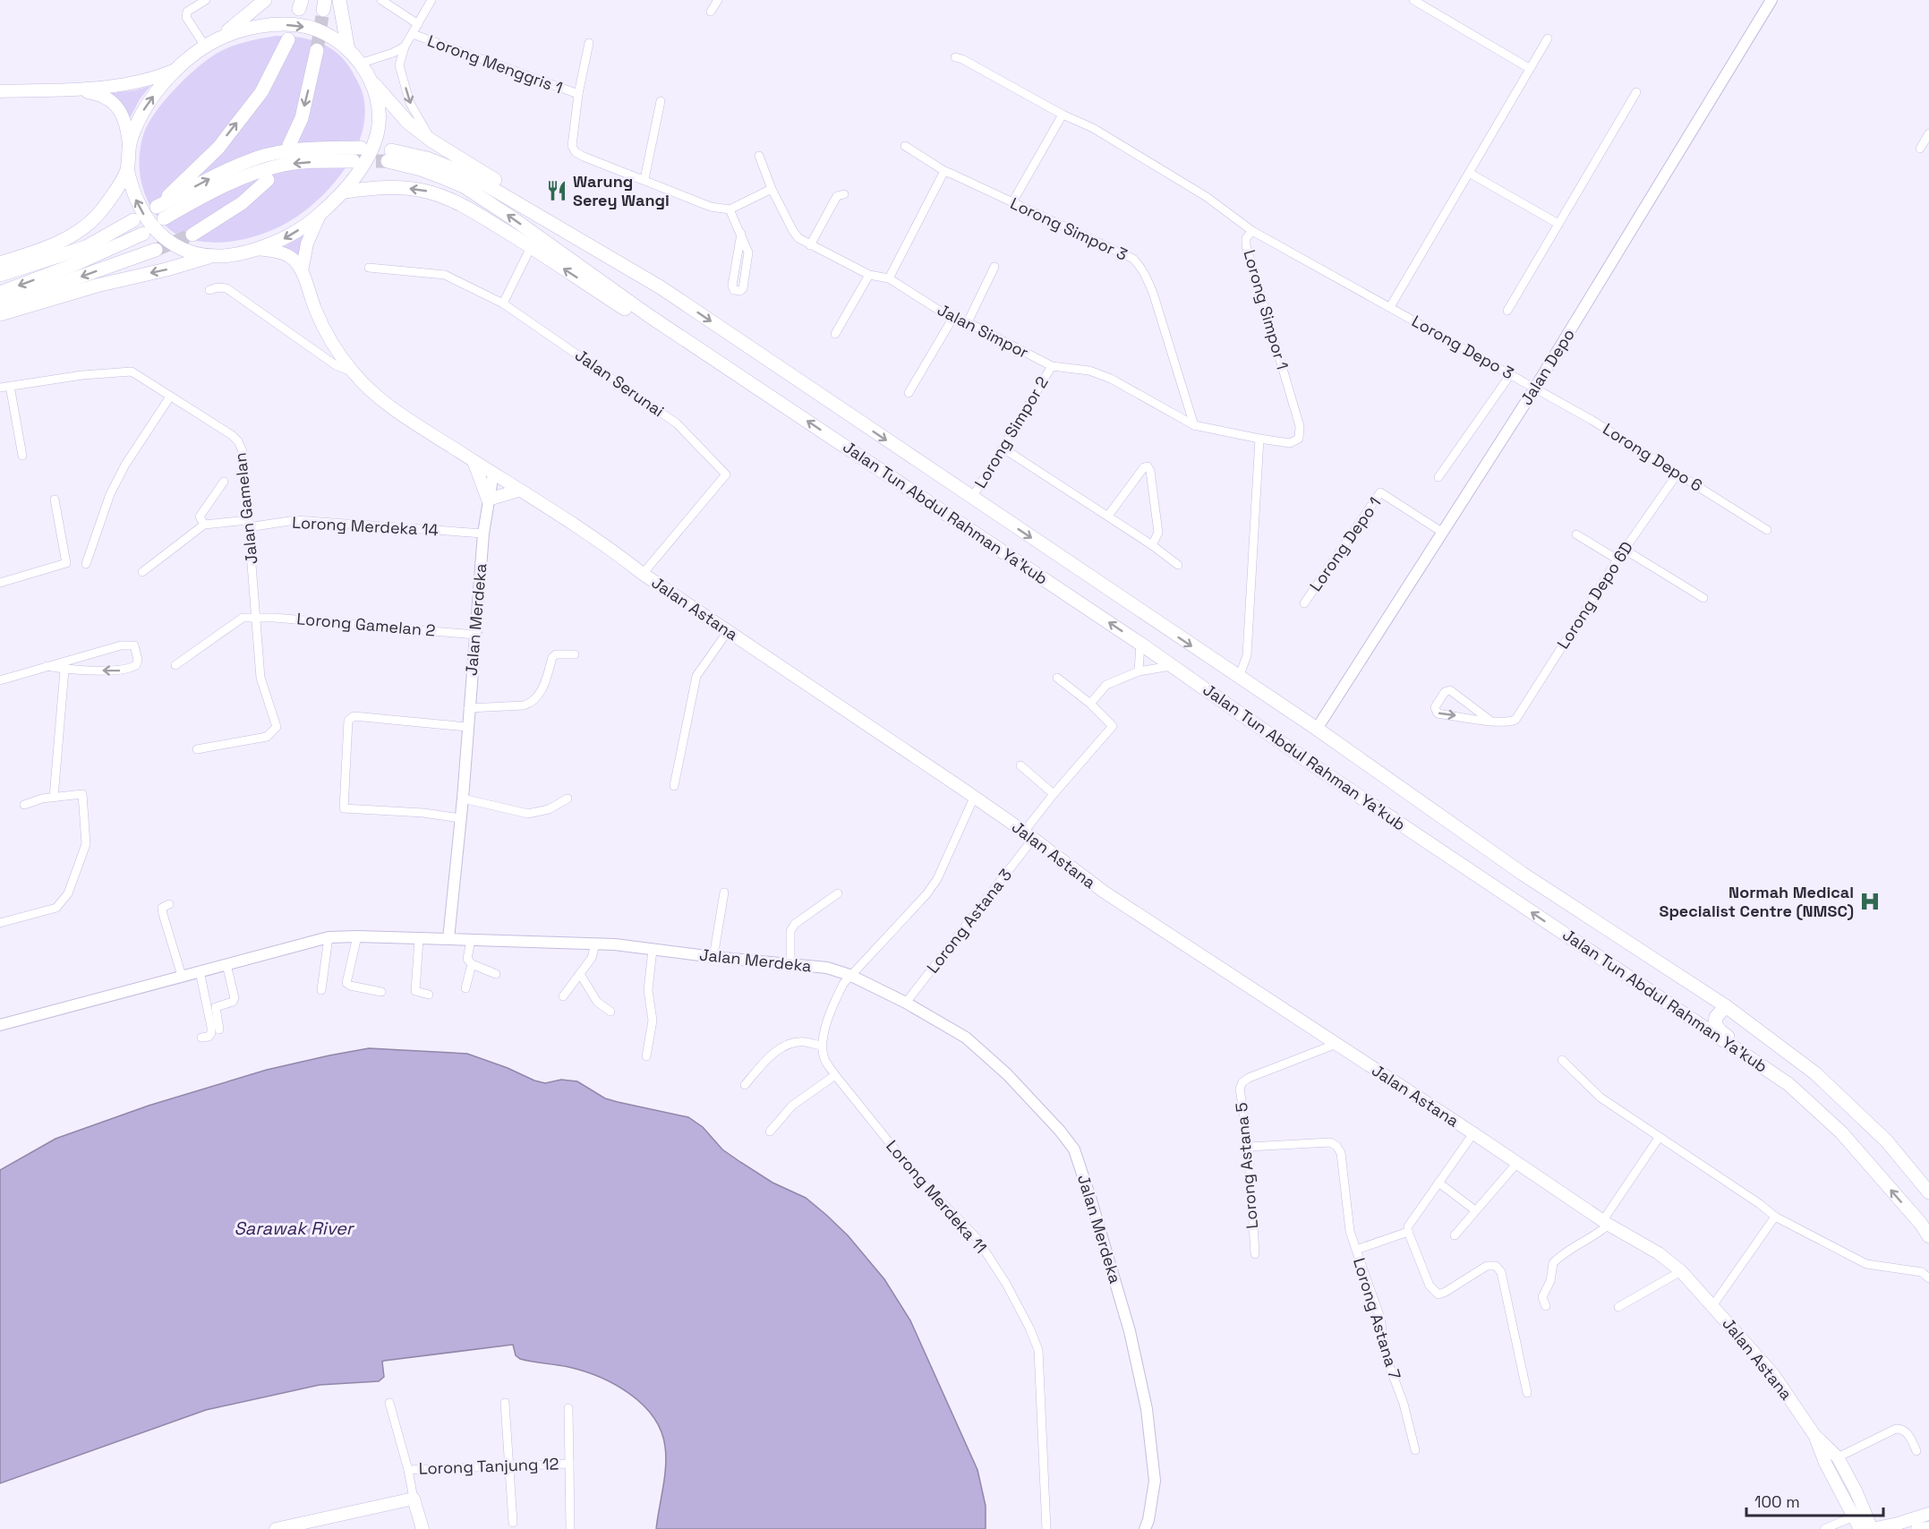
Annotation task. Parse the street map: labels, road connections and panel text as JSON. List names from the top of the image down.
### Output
{
  "streets": {
    "main road": ["Jalan Tun Abdul Rahman Ya'kub", "Jalan Astana"],
    "street": [
      "Lorong Menggris 1",
      "Lorong Simpor 3",
      "Lorong Simpor 1",
      "Jalan Simpor",
      "Lorong Depo 3",
      "Jalan Depo",
      "Jalan Serunai",
      "Lorong Simpor 2",
      "Lorong Depo 6",
      "Jalan Gamelan",
      "Lorong Merdeka 14",
      "Lorong Depo 1",
      "Lorong Depo 6D",
      "Jalan Merdeka",
      "Lorong Gamelan 2",
      "Lorong Astana 3",
      "Lorong Astana 5",
      "Lorong Merdeka 11",
      "Lorong Astana 7",
      "Lorong Tanjung 12"
    ]
  },
  "crossings": [
    ["Lorong Simpor 3", "Jalan Simpor"],
    ["Lorong Simpor 1", "Jalan Simpor"],
    ["Lorong Simpor 1", "Lorong Depo 3"],
    ["Jalan Simpor", "Lorong Simpor 2"],
    ["Lorong Depo 3", "Jalan Depo"],
    ["Lorong Depo 3", "Lorong Depo 6"],
    ["Jalan Depo", "Lorong Depo 6"],
    ["Jalan Depo", "Jalan Tun Abdul Rahman Ya'kub"],
    ["Jalan Depo", "Lorong Depo 1"],
    ["Jalan Serunai", "Jalan Astana"],
    ["Lorong Simpor 2", "Jalan Tun Abdul Rahman Ya'kub"],
    ["Lorong Depo 6", "Lorong Depo 6D"],
    ["Jalan Gamelan", "Lorong Merdeka 14"],
    ["Jalan Gamelan", "Lorong Gamelan 2"],
    ["Lorong Merdeka 14", "Jalan Merdeka"],
    ["Jalan Astana", "Jalan Merdeka"],
    ["Jalan Astana", "Lorong Astana 3"],
    ["Jalan Astana", "Lorong Astana 5"],
    ["Jalan Merdeka", "Lorong Gamelan 2"],
    ["Jalan Merdeka", "Lorong Astana 3"],
    ["Lorong Astana 5", "Lorong Astana 7"]
  ],
  "water": ["Sarawak River"],
  "places": {
    "restaurant": ["Warung Serey Wangi"],
    "hospital": ["Normah Medical Specialist Centre (NMSC)"]
  },
  "scale_bar": "100 m"
}
